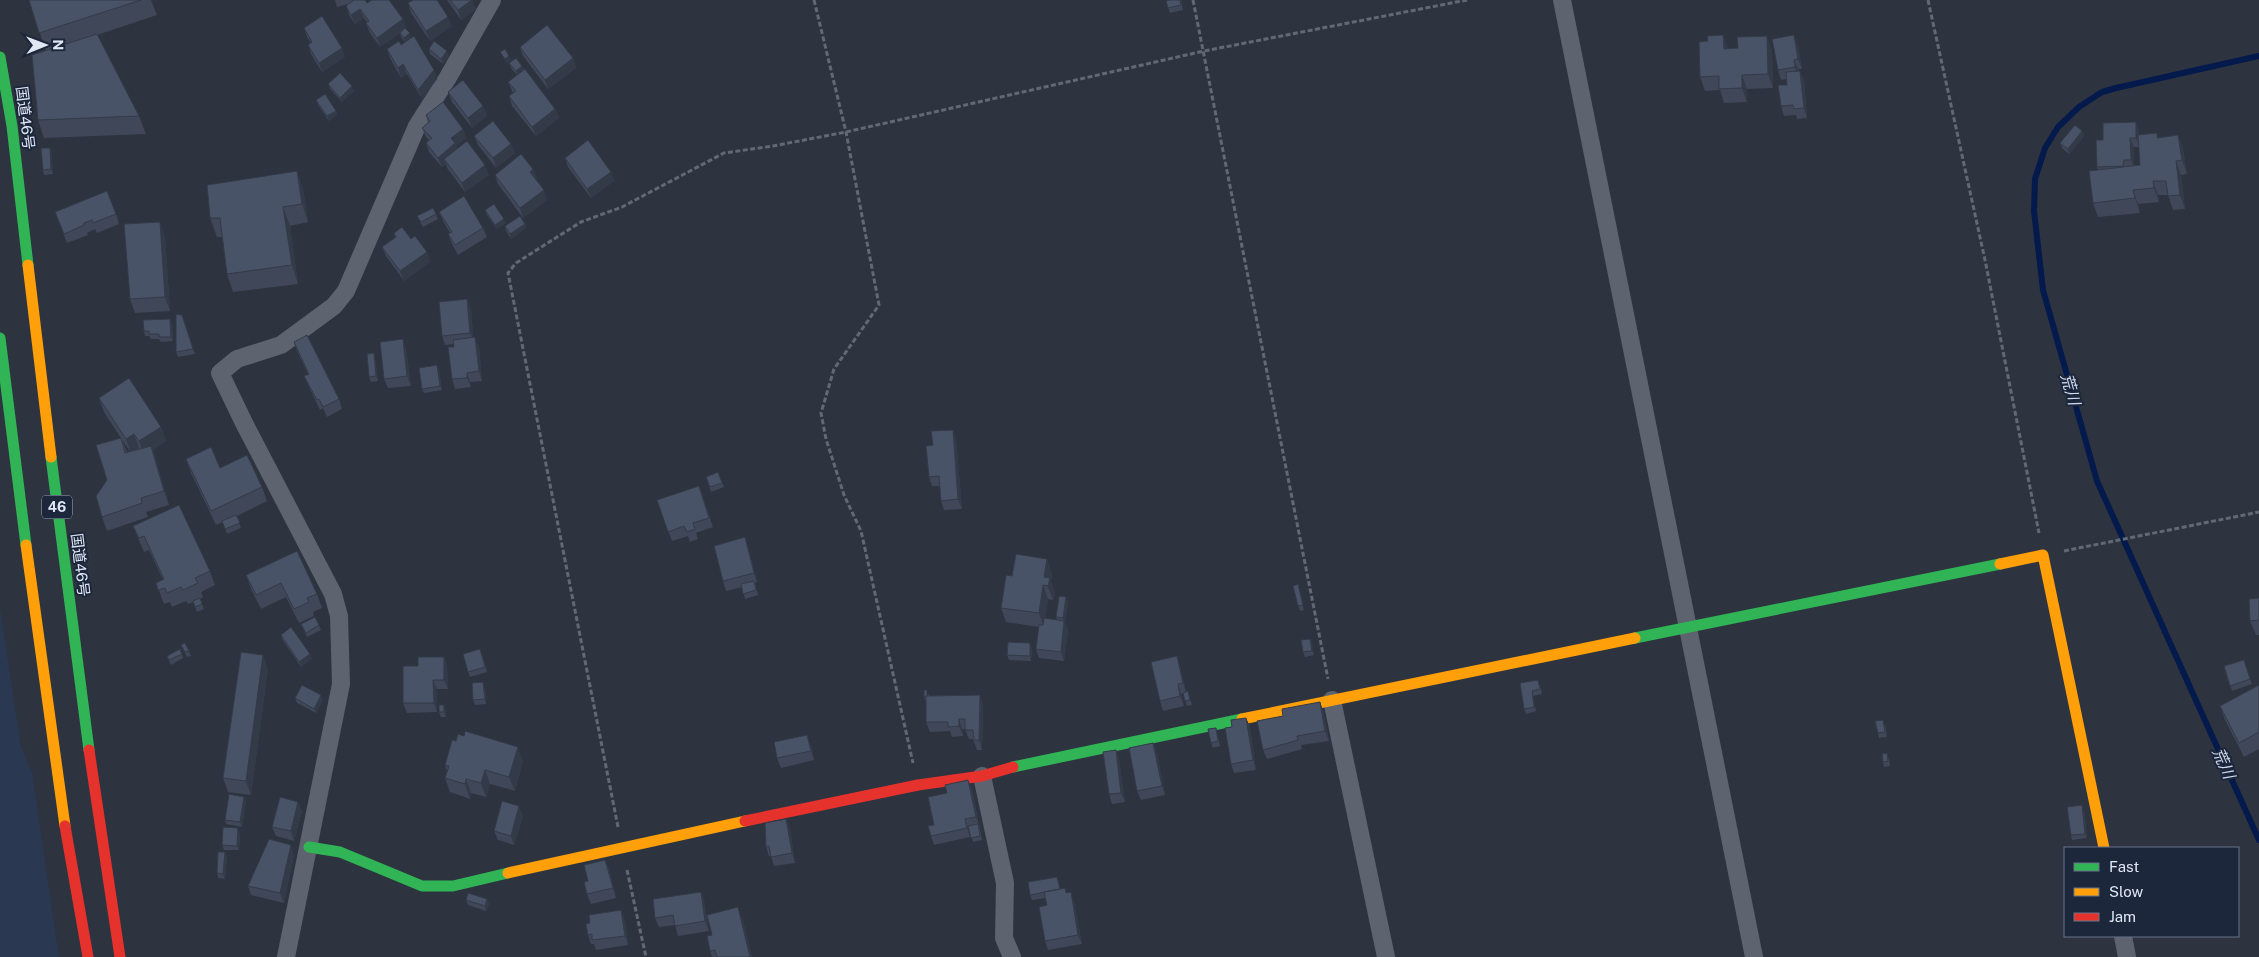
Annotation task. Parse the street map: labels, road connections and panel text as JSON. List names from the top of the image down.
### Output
{
  "streets": {
    "main road": ["国道46号", "46"]
  },
  "water": ["荒川"],
  "legend": ["Fast", "Slow", "Jam"],
  "north": "right"
}
